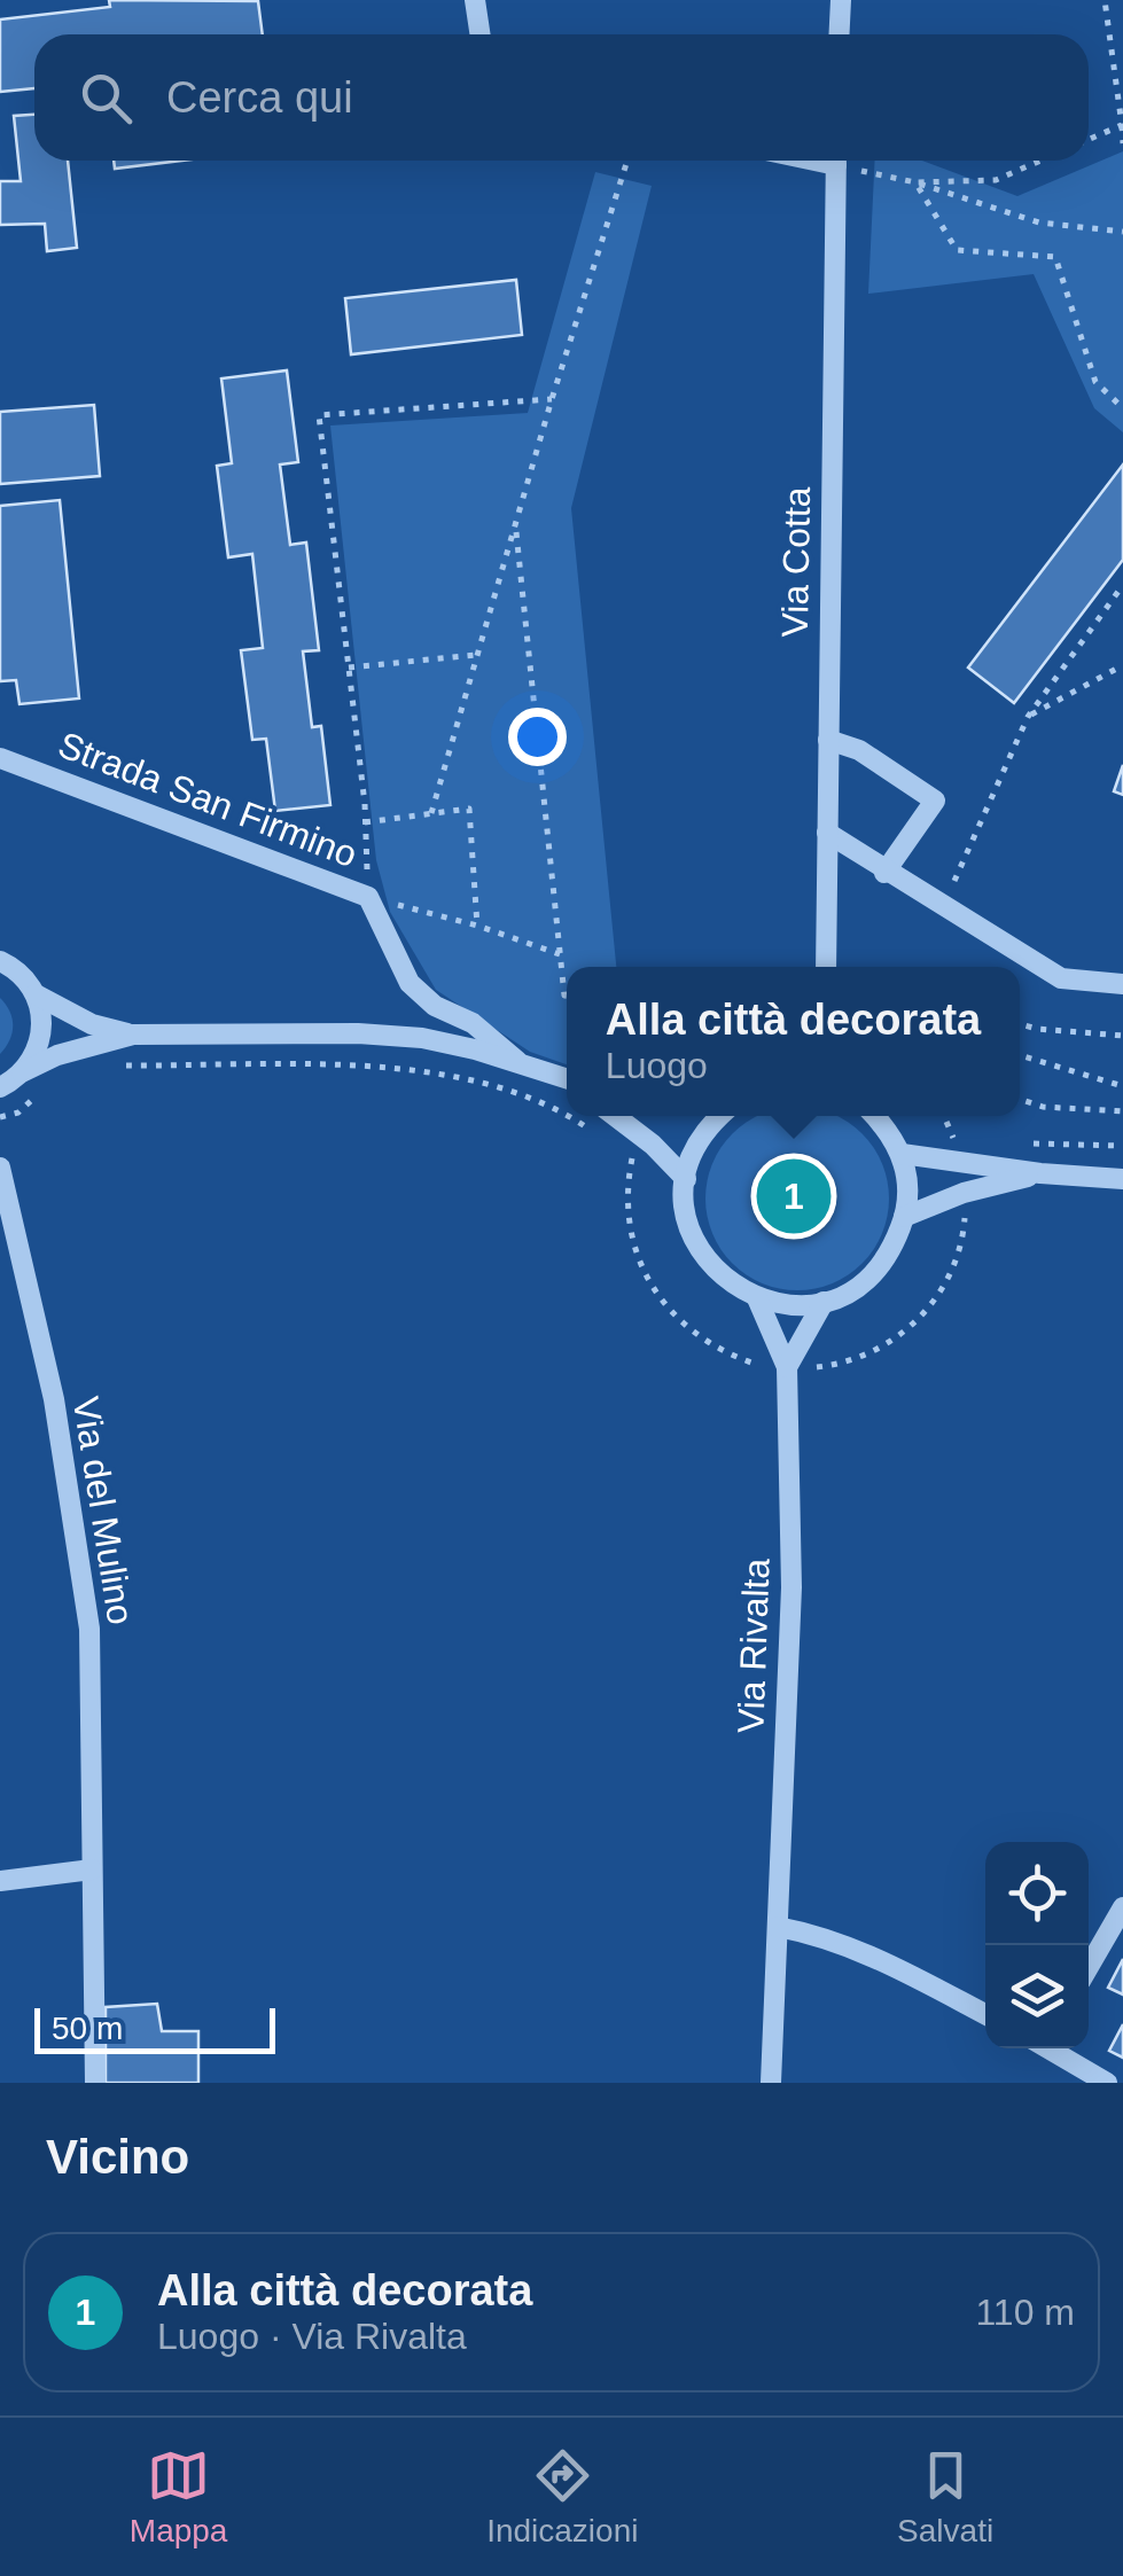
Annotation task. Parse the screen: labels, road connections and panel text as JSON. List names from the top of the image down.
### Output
{
  "streets": {
    "street": [
      "Via Cotta",
      "Strada San Firmino",
      "Via del Mulino",
      "Via Rivalta"
    ]
  },
  "scale_bar": "50 m",
  "page": {
    "search": "Cerca qui",
    "popup": ["Alla città decorata", "Luogo"],
    "pins": "1",
    "scale": "50 m",
    "heading": "Vicino",
    "list": [
      {
        "mark": "1",
        "name": "Alla città decorata",
        "note": "Luogo · Via Rivalta",
        "value": "110 m"
      }
    ],
    "nav": ["Mappa", "Indicazioni", "Salvati"]
  }
}
